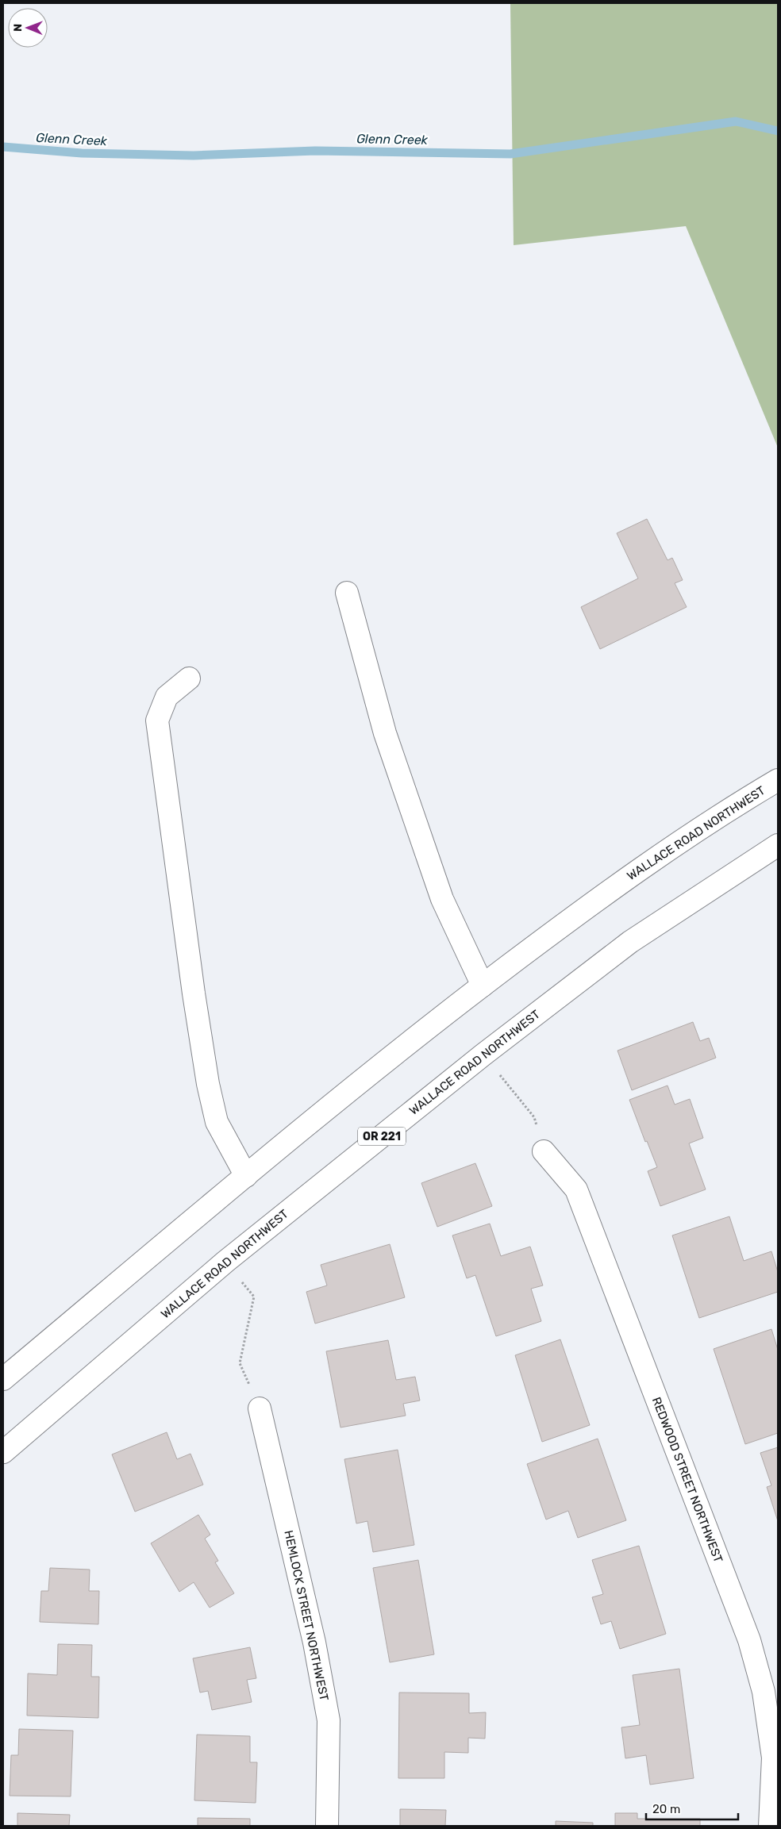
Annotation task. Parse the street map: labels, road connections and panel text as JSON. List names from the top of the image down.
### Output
{
  "streets": {
    "main road": [
      "WALLACE ROAD NORTHWEST",
      "OR 221",
      "REDWOOD STREET NORTHWEST",
      "HEMLOCK STREET NORTHWEST"
    ]
  },
  "water": ["Glenn Creek"],
  "scale_bar": "20 m",
  "north": "left"
}
